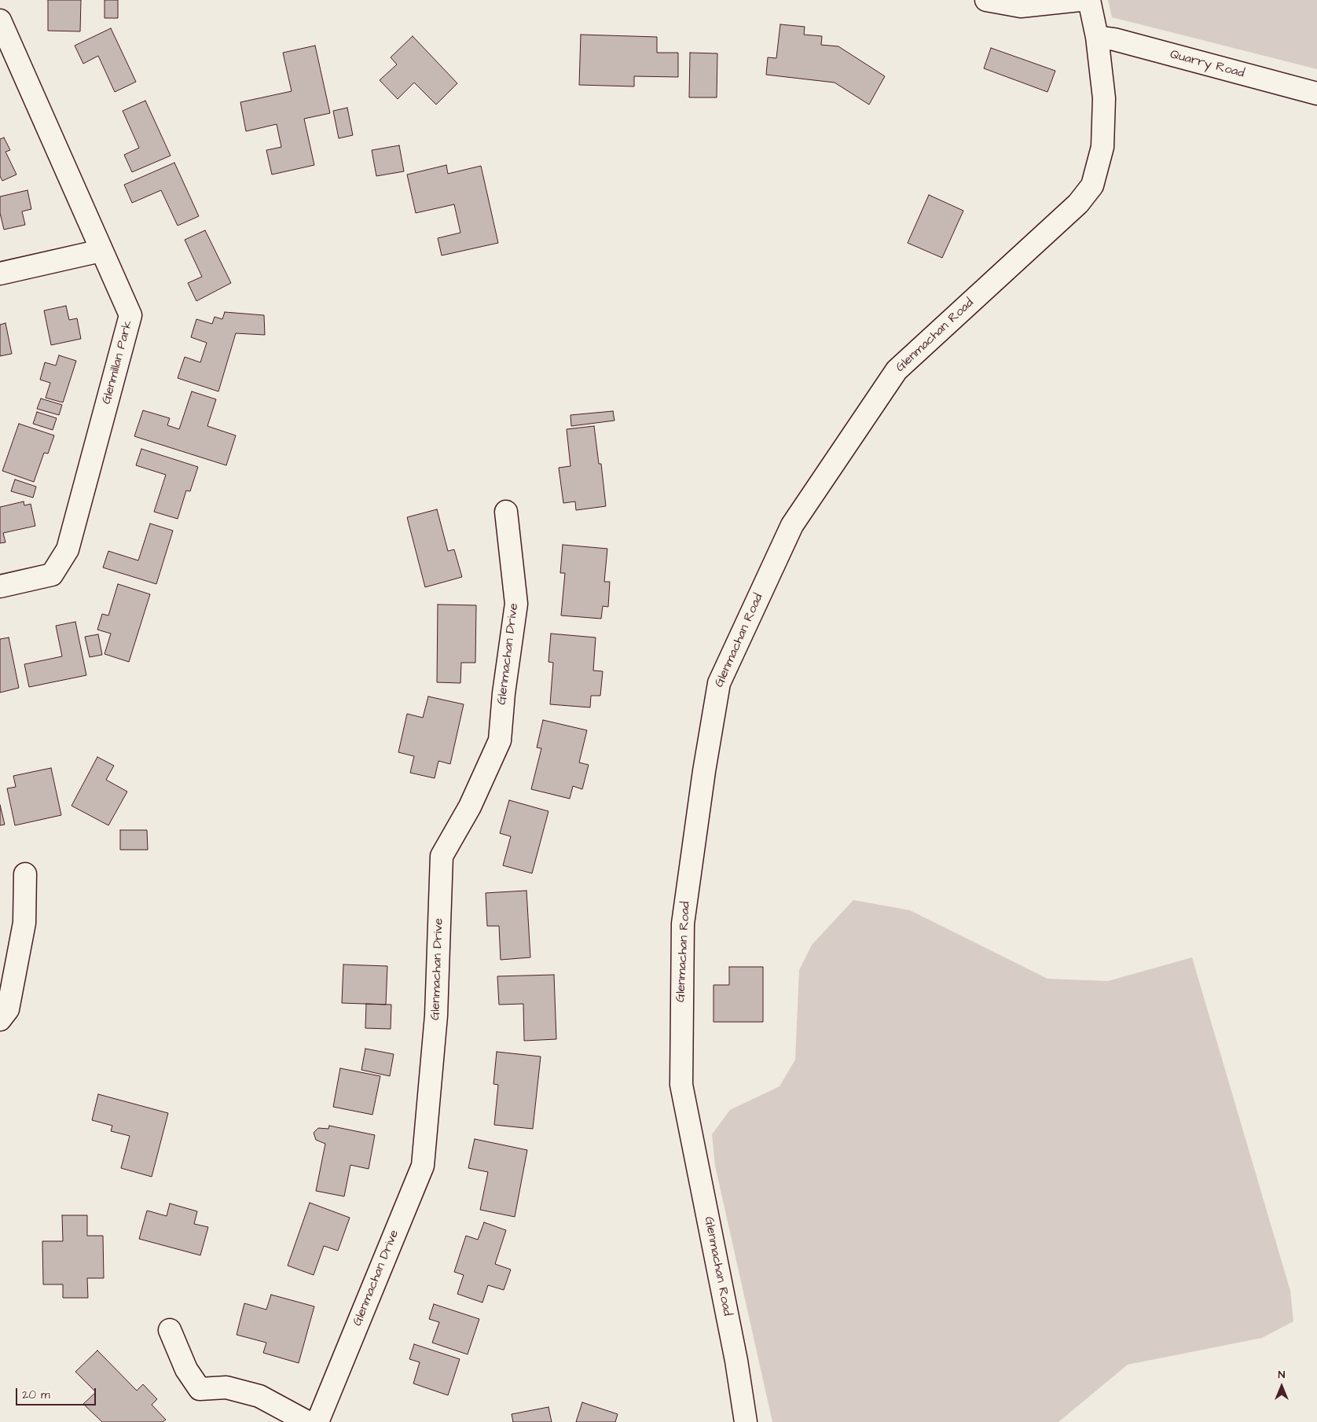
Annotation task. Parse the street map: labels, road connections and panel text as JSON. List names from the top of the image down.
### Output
{
  "streets": {
    "street": [
      "Quarry Road",
      "Glenmachan Road",
      "Glenmillan Park",
      "Glenmachan Drive"
    ]
  },
  "crossings": [
    ["Quarry Road", "Glenmachan Road"]
  ],
  "scale_bar": "20 m",
  "north": "top"
}
